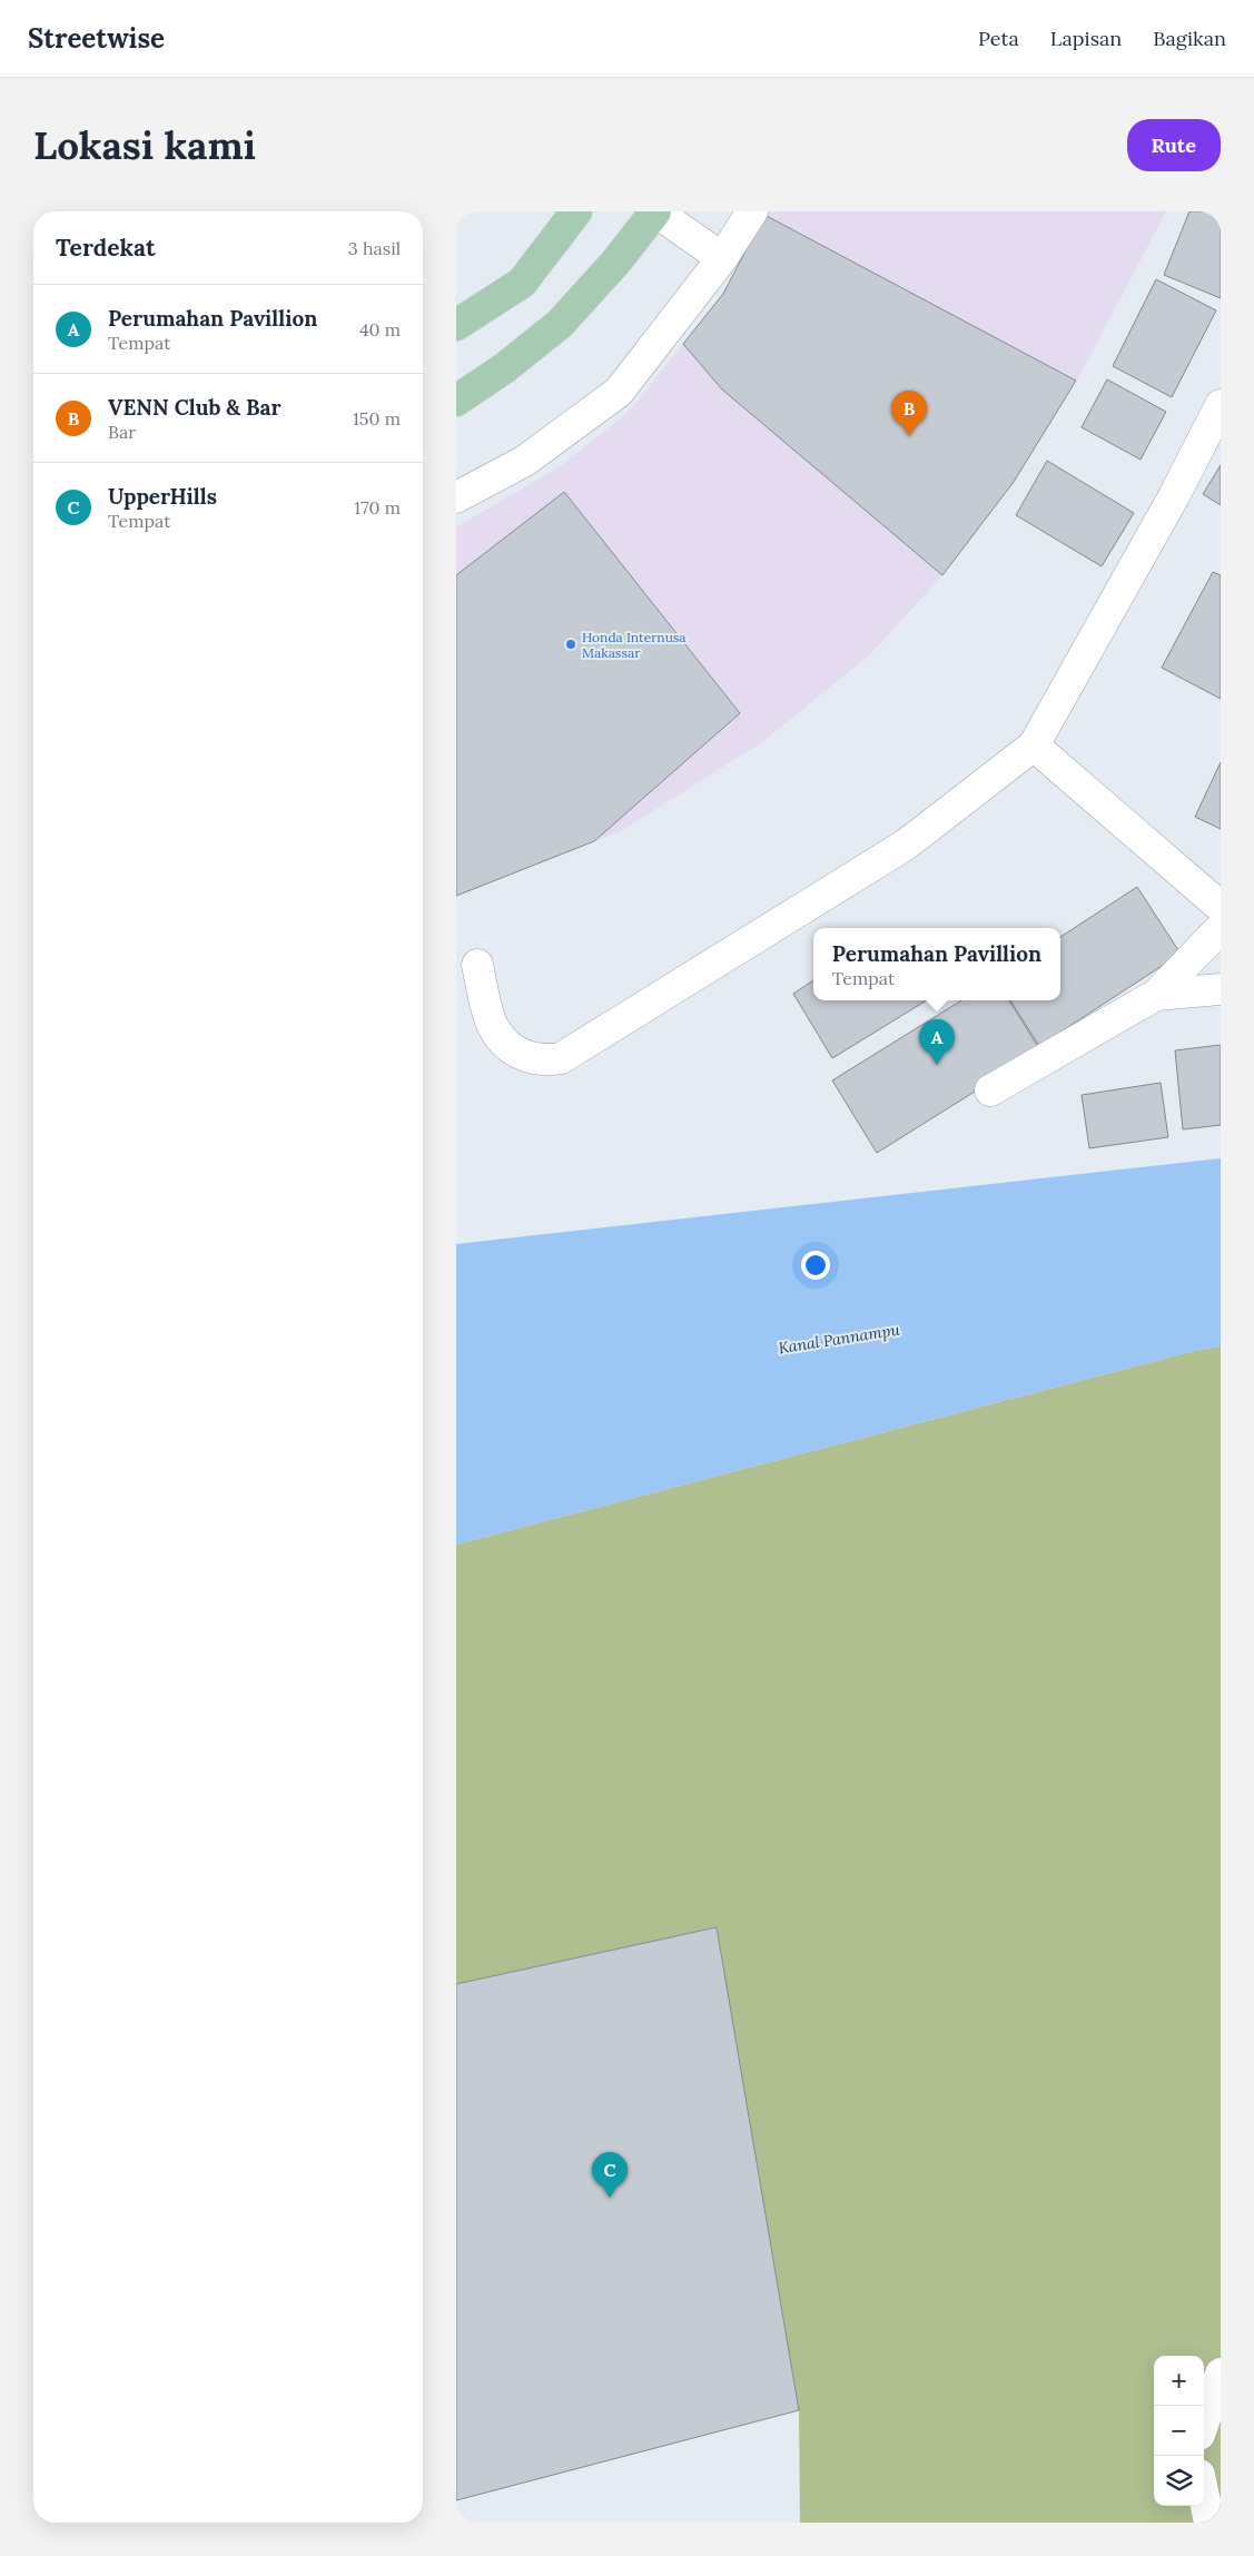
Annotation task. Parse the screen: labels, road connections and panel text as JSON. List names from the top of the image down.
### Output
{
  "water": ["Kanal Pannampu"],
  "places": ["Honda Internusa Makassar"],
  "page": {
    "header": "Streetwise",
    "nav": ["Peta", "Lapisan", "Bagikan"],
    "buttons": "Rute",
    "title": "Lokasi kami",
    "heading": ["Terdekat", "3 hasil"],
    "list": [
      {
        "mark": "A",
        "name": "Perumahan Pavillion",
        "note": "Tempat",
        "value": "40 m"
      },
      {
        "mark": "B",
        "name": "VENN Club & Bar",
        "note": "Bar",
        "value": "150 m"
      },
      {
        "mark": "C",
        "name": "UpperHills",
        "note": "Tempat",
        "value": "170 m"
      }
    ],
    "pins": ["B", "A", "C"],
    "popup": ["Perumahan Pavillion", "Tempat"],
    "map_buttons": ["+", "−"]
  }
}
